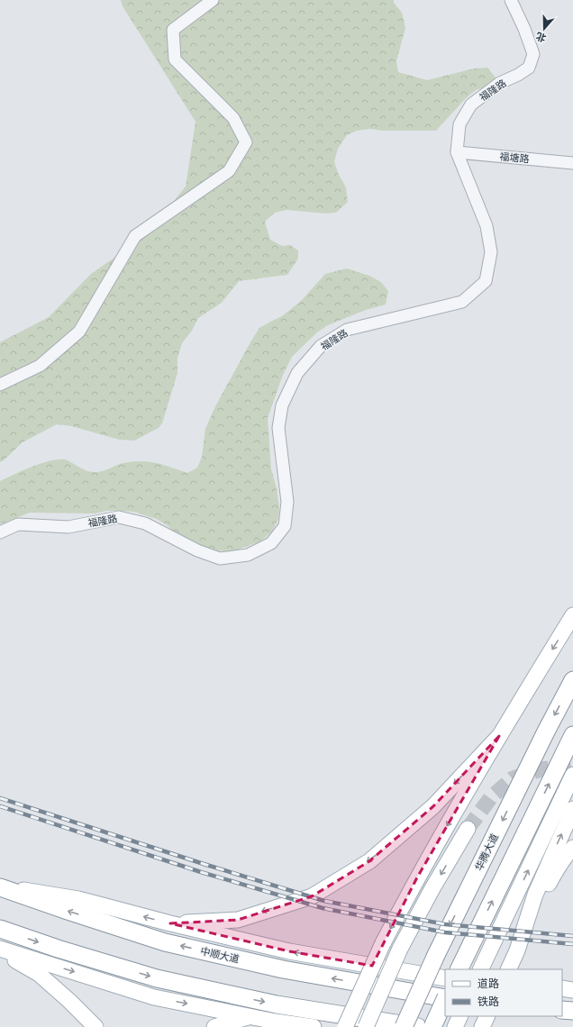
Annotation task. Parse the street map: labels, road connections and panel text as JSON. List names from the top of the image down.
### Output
{
  "streets": {
    "highway": ["华腾大道", "中顺大道"],
    "street": ["福隆路", "福塘路"]
  },
  "crossings": [
    ["福隆路", "福塘路"]
  ],
  "legend": ["道路", "铁路"],
  "north": "bottom"
}
